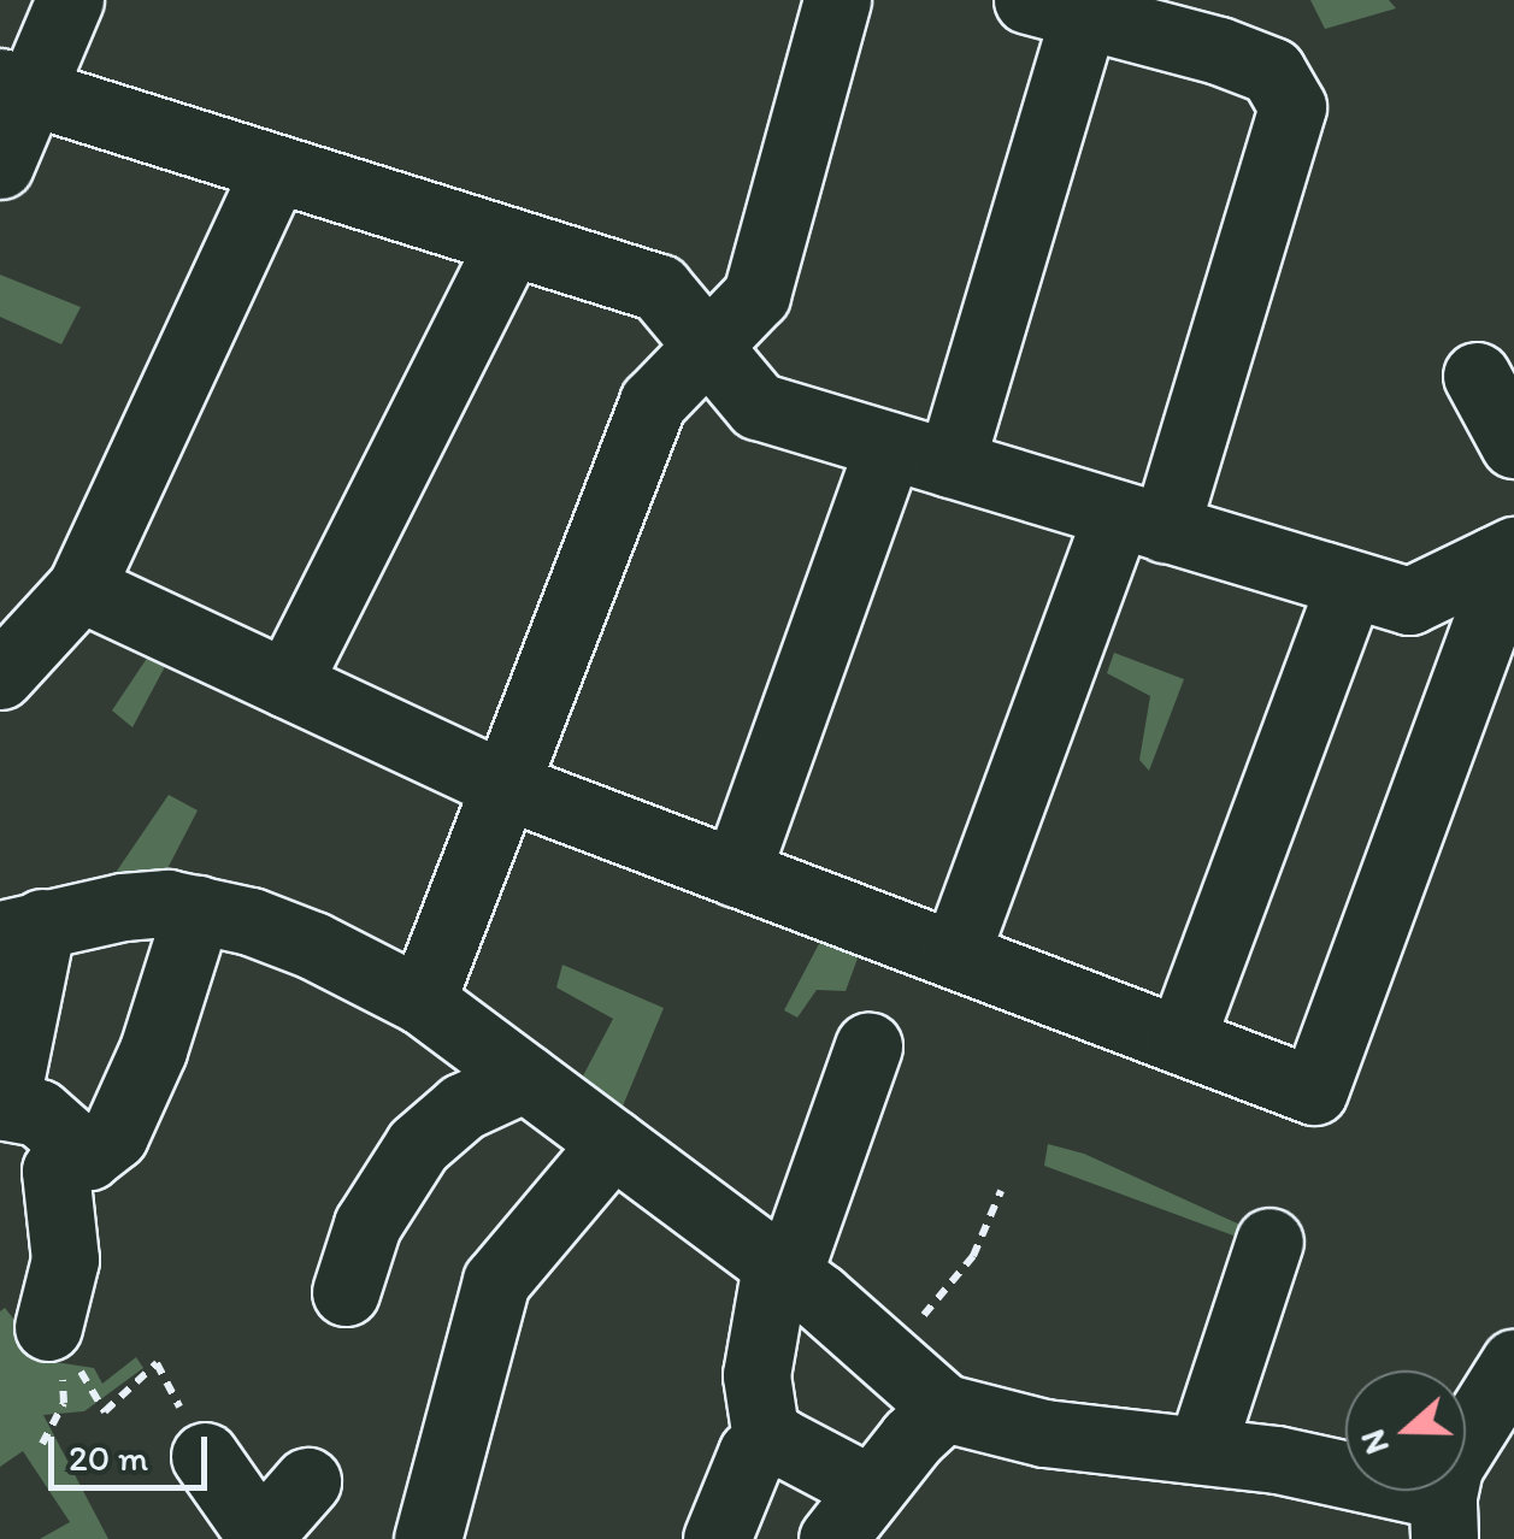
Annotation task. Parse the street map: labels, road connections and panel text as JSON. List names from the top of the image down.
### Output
{
  "scale_bar": "20 m",
  "north": "left"
}
